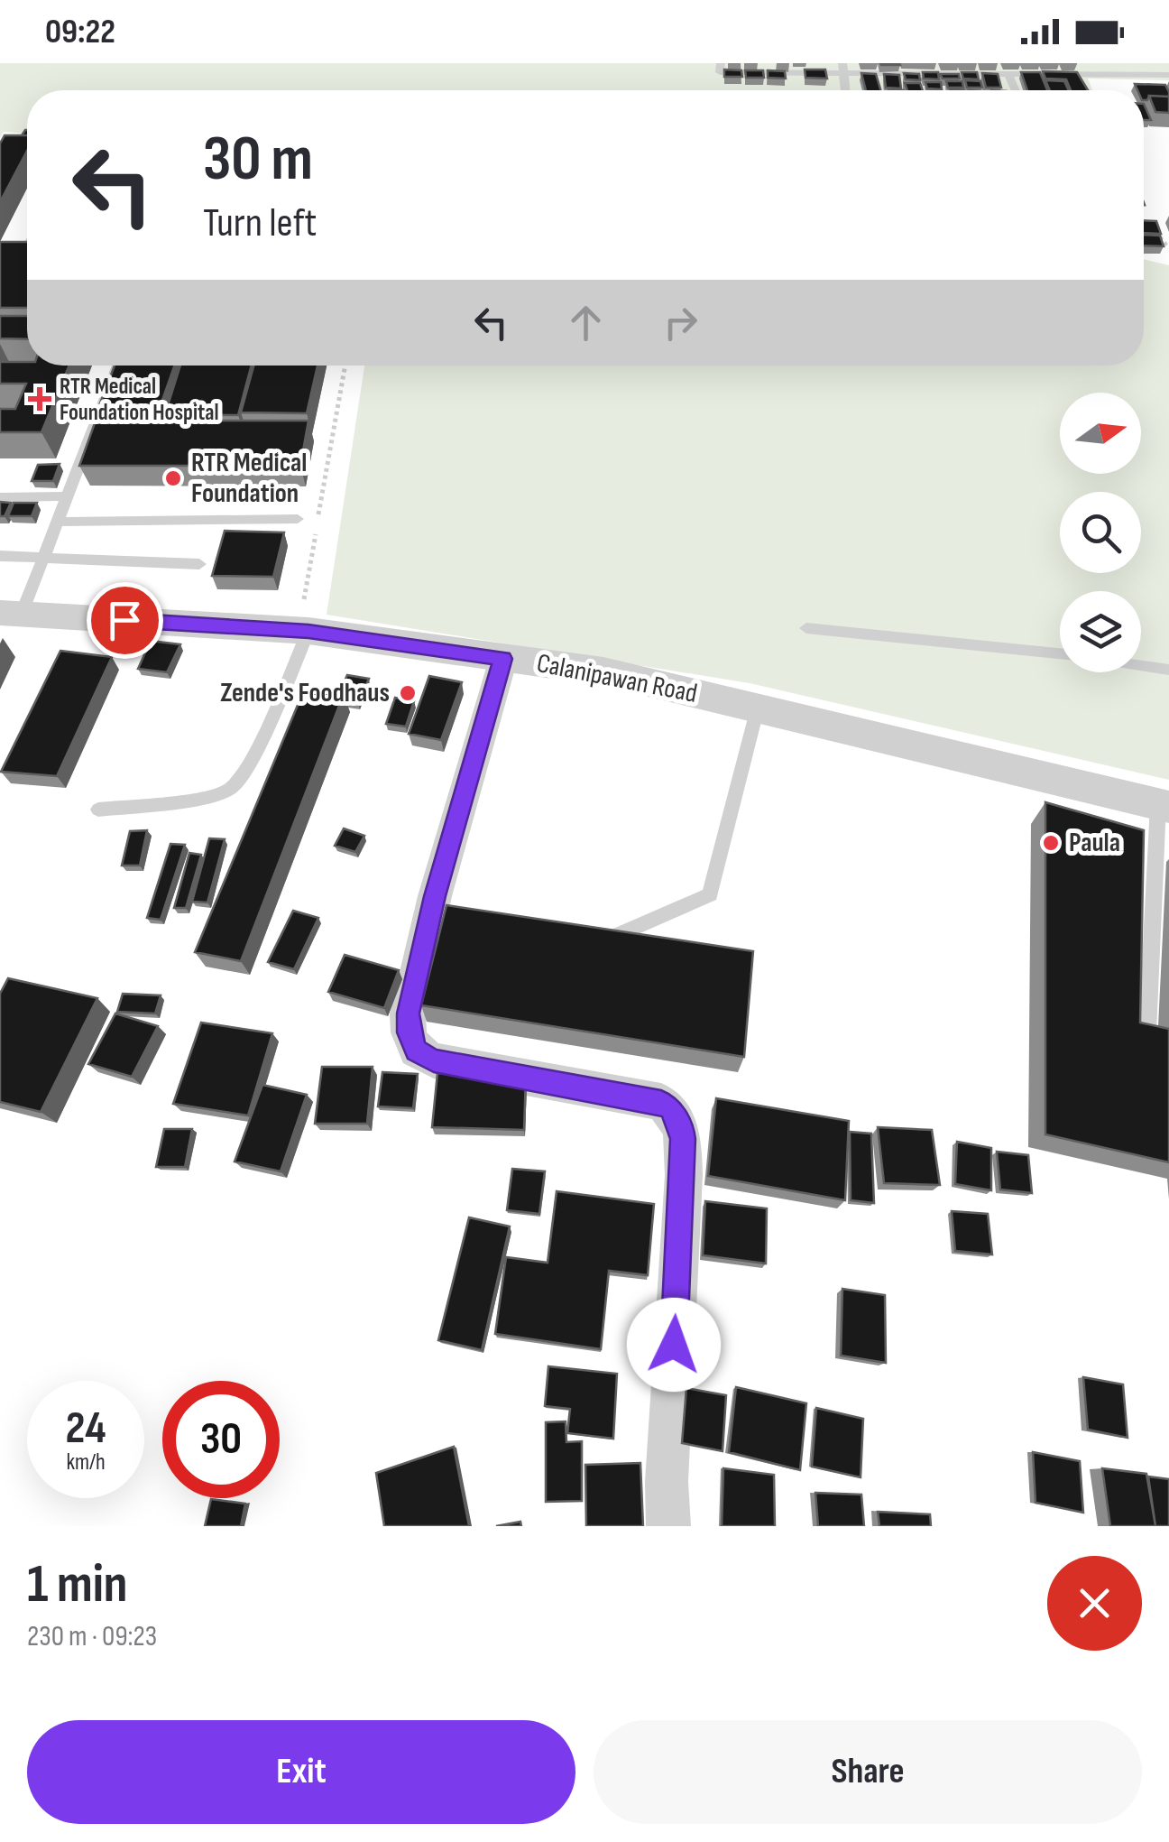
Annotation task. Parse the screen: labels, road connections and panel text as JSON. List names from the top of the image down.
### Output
{
  "streets": {
    "street": ["Calanipawan Road"]
  },
  "places": {
    "health": ["RTR Medical Foundation Hospital"],
    "other": ["RTR Medical Foundation", "Zende's Foodhaus", "Paula"]
  },
  "north": "right",
  "page": {
    "status": "09:22",
    "turn": ["30 m", "Turn left"],
    "speed": "24 km/h",
    "limit": "30",
    "heading": ["1 min", "230 m · 09:23"],
    "buttons": ["Exit", "Share"]
  }
}
